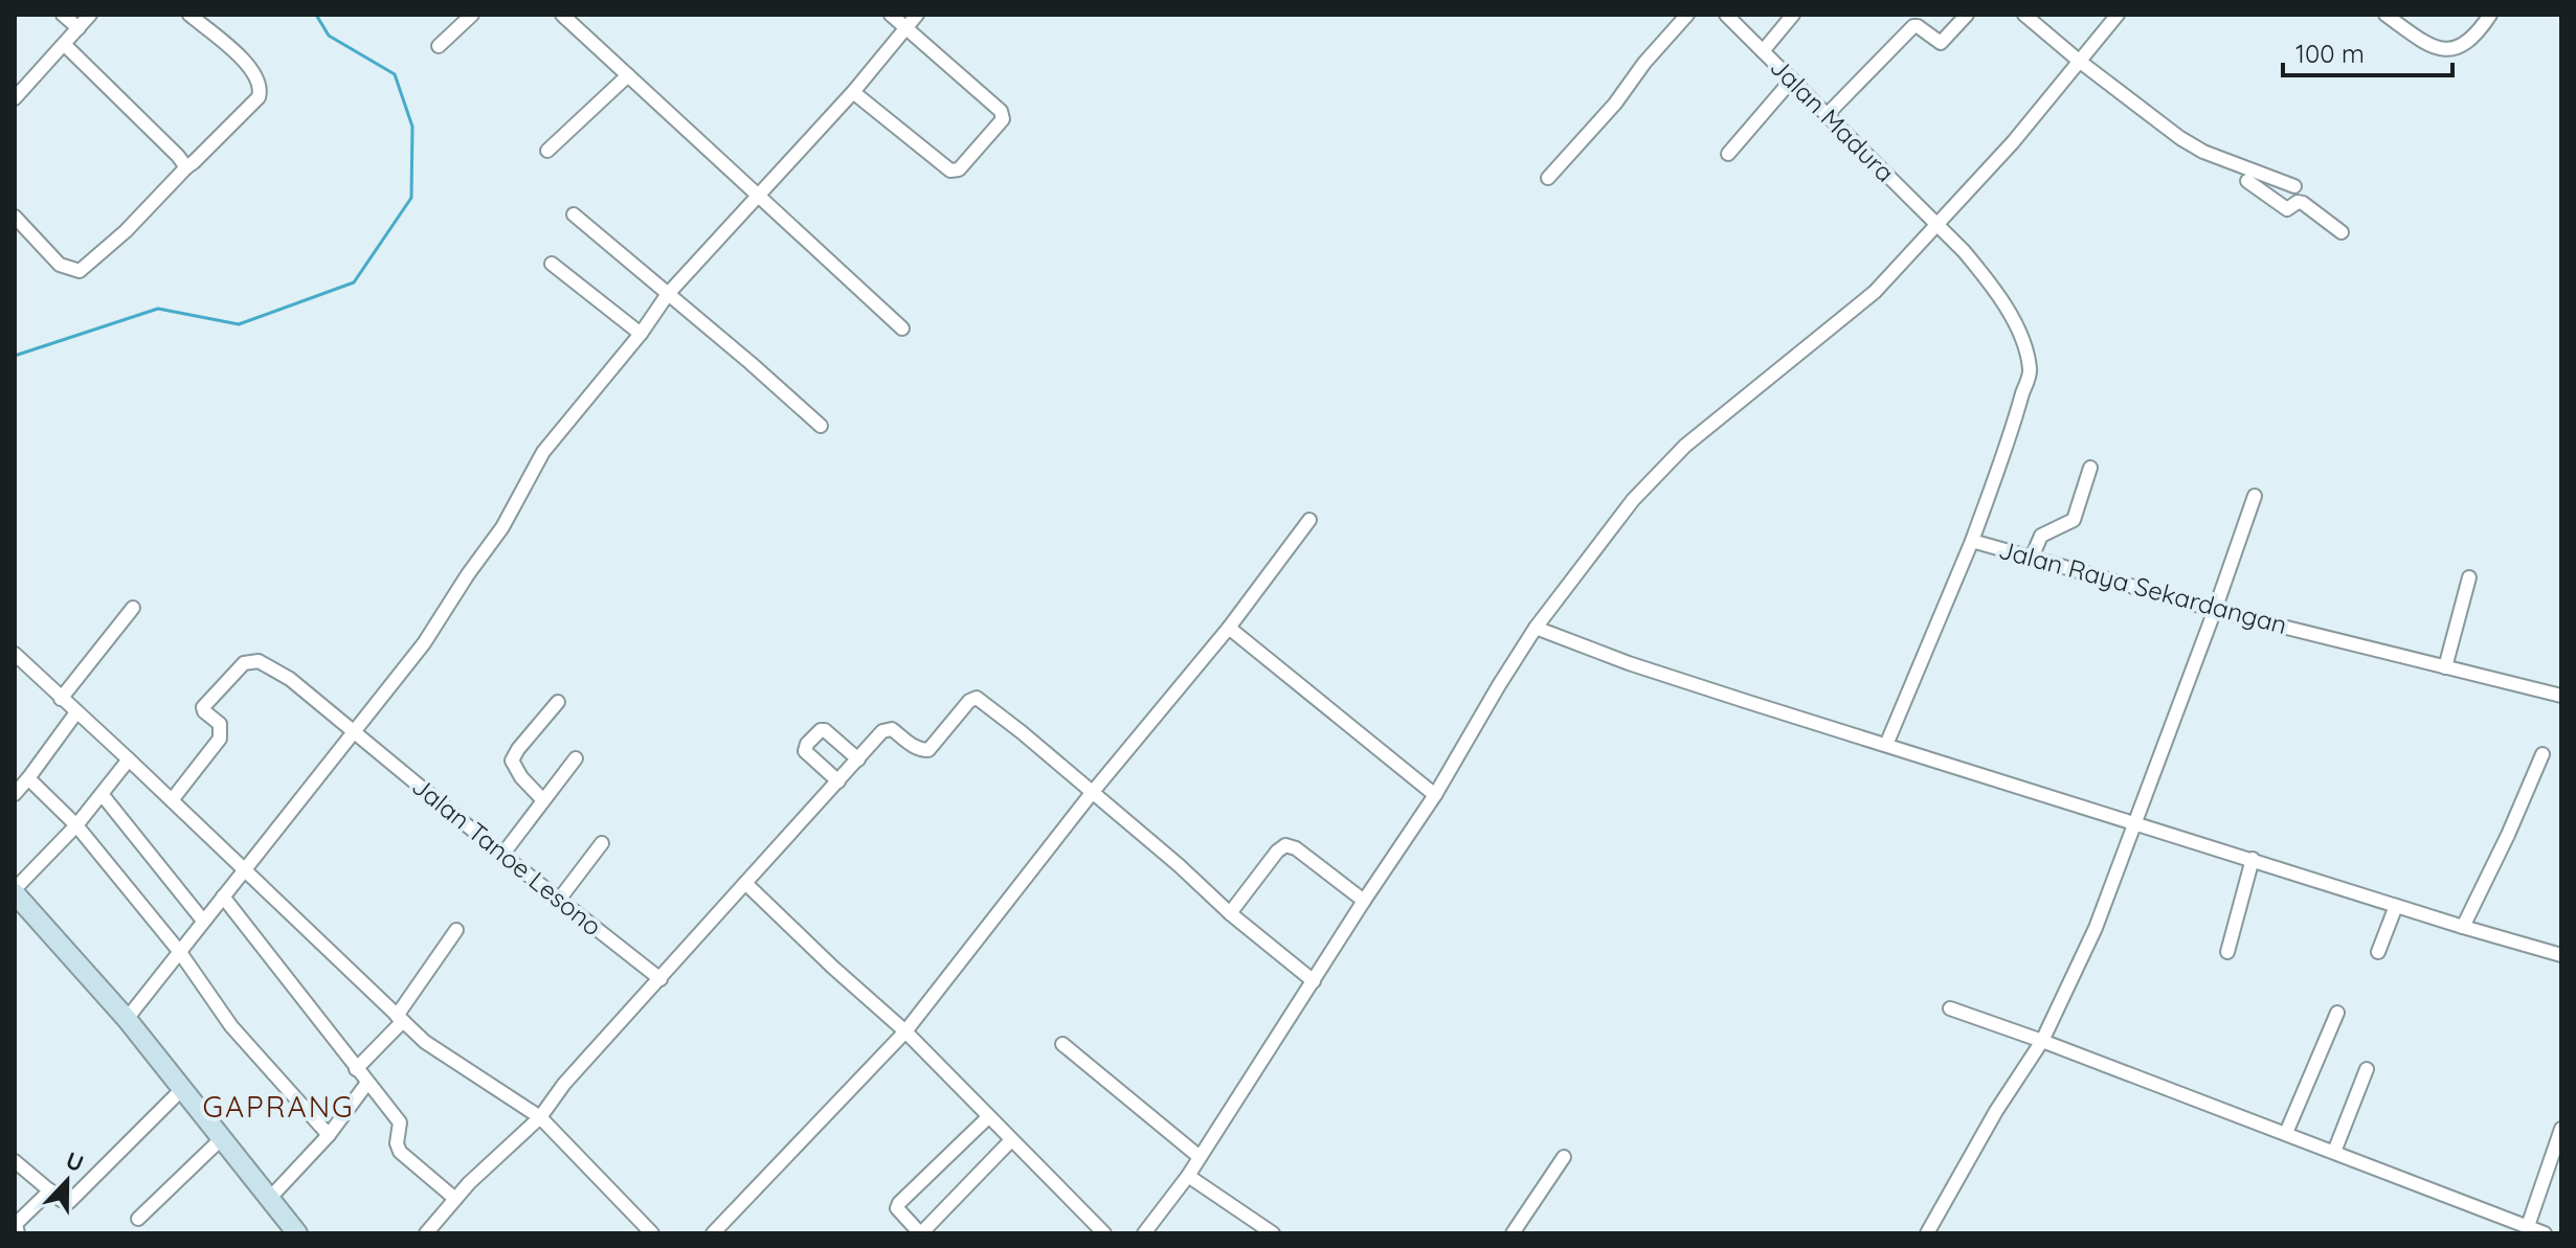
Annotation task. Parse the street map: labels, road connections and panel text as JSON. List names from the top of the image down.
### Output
{
  "streets": {
    "street": ["Jalan Madura", "Jalan Raya Sekardangan", "Jalan Tanoe Lesono"]
  },
  "crossings": [
    ["Jalan Madura", "Jalan Raya Sekardangan"]
  ],
  "districts": ["GAPRANG"],
  "scale_bar": "100 m",
  "north": "top"
}
